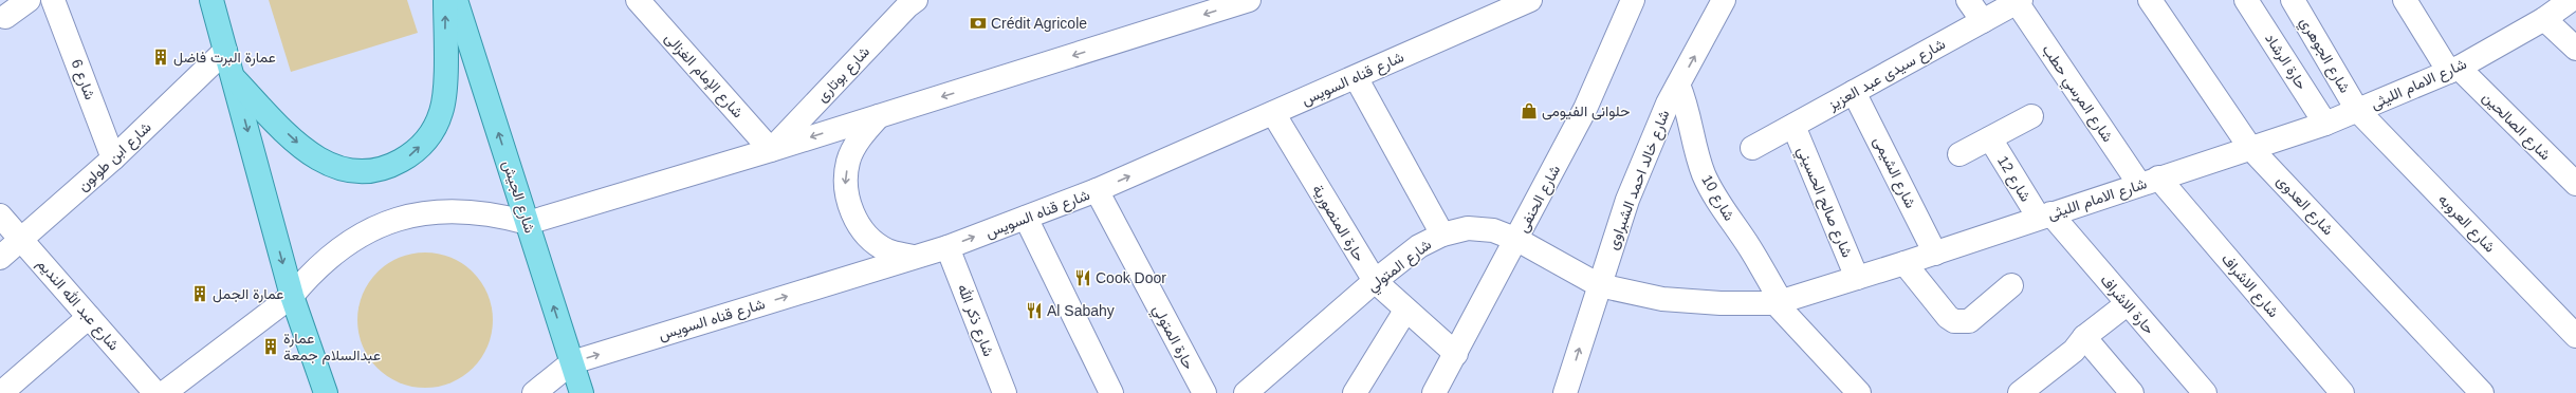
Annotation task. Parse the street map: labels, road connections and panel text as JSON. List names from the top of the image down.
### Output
{
  "streets": {
    "main road": ["شارع الجيش"],
    "street": [
      "شارع الجوهري",
      "حارة الرشاد",
      "شارع بوتارى",
      "شارع سيدى عبد العزيز",
      "شارع الإمام الغزالى",
      "شارع قناه السويس",
      "شارع 6",
      "شارع الامام الليثى",
      "شارع المرسي حطب",
      "شارع الصالحين",
      "شارع ابن طولون",
      "شارع الشيمى",
      "شارع 12",
      "شارع خالد احمد الشبراوى",
      "شارع 10",
      "شارع الحنفى",
      "شارع صالح الحسيني",
      "شارع العدوى",
      "حارة المنصورية",
      "شارع العروبه",
      "شارع المتولي",
      "شارع الاشراف",
      "شارع عبد الله النديم",
      "حارة الاشراف",
      "شارع ذكر الله",
      "حارة المتولي"
    ]
  },
  "crossings": [
    ["شارع الجوهري", "شارع الامام الليثى"],
    ["شارع الجوهري", "شارع العروبه"],
    ["حارة الرشاد", "شارع الامام الليثى"],
    ["شارع بوتارى", "شارع الإمام الغزالى"],
    ["شارع سيدى عبد العزيز", "شارع المرسي حطب"],
    ["شارع سيدى عبد العزيز", "شارع الشيمى"],
    ["شارع سيدى عبد العزيز", "شارع صالح الحسيني"],
    ["شارع قناه السويس", "شارع الجيش"],
    ["شارع قناه السويس", "حارة المنصورية"],
    ["شارع قناه السويس", "شارع ذكر الله"],
    ["شارع قناه السويس", "حارة المتولي"],
    ["شارع 6", "شارع ابن طولون"],
    ["شارع الامام الليثى", "شارع المرسي حطب"],
    ["شارع الامام الليثى", "شارع الصالحين"],
    ["شارع الامام الليثى", "شارع الشيمى"],
    ["شارع الامام الليثى", "شارع 12"],
    ["شارع الامام الليثى", "شارع خالد احمد الشبراوى"],
    ["شارع الامام الليثى", "شارع 10"],
    ["شارع الامام الليثى", "شارع صالح الحسيني"],
    ["شارع الامام الليثى", "شارع العدوى"],
    ["شارع الامام الليثى", "شارع العروبه"],
    ["شارع الامام الليثى", "شارع المتولي"],
    ["شارع الامام الليثى", "شارع الاشراف"],
    ["شارع الامام الليثى", "حارة الاشراف"],
    ["شارع المرسي حطب", "شارع الاشراف"],
    ["شارع ابن طولون", "شارع عبد الله النديم"],
    ["شارع 12", "حارة الاشراف"],
    ["شارع خالد احمد الشبراوى", "شارع 10"],
    ["شارع خالد احمد الشبراوى", "شارع المتولي"],
    ["شارع الحنفى", "حارة المنصورية"],
    ["شارع الحنفى", "شارع المتولي"],
    ["حارة المنصورية", "شارع المتولي"]
  ],
  "one_way": ["شارع خالد احمد الشبراوى", "شارع الجيش"],
  "places": {
    "bank": ["Crédit Agricole"],
    "building": ["عمارة البرت فاضل", "عمارة الجمل", "عمارة عبدالسلام جمعة"],
    "shop": ["حلوانى الفيومى"],
    "restaurant": ["Cook Door", "Al Sabahy"]
  }
}
